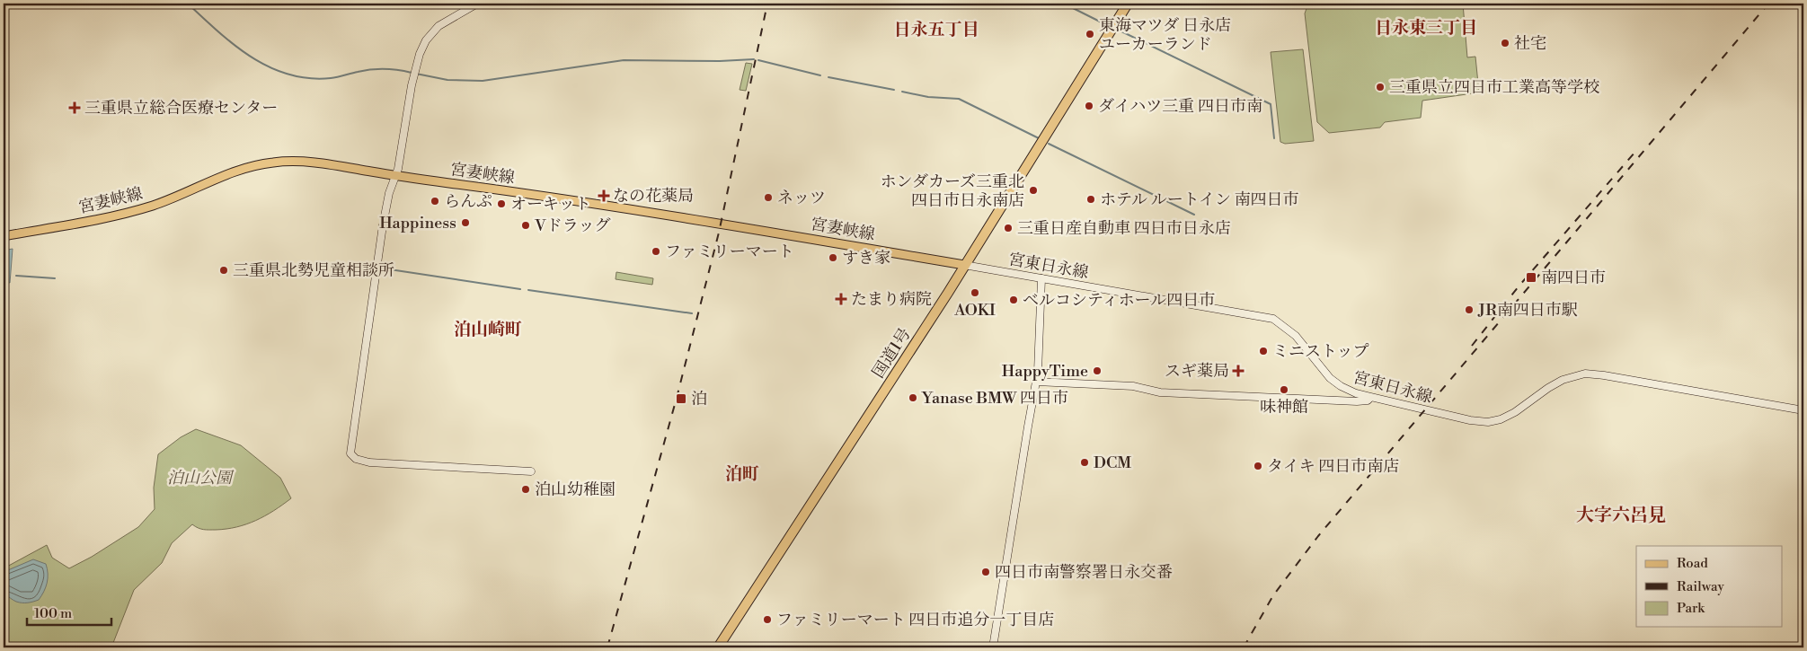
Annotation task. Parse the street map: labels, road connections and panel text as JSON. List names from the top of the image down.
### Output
{
  "streets": {
    "highway": ["国道1号"],
    "main road": ["宮妻峡線"],
    "street": ["宮東日永線"]
  },
  "crossings": [
    ["宮妻峡線", "宮東日永線"],
    ["宮妻峡線", "国道1号"],
    ["宮東日永線", "国道1号"]
  ],
  "districts": [
    "日永東三丁目",
    "日永五丁目",
    "泊山崎町",
    "泊町",
    "大字六呂見"
  ],
  "parks": ["泊山公園"],
  "places": {
    "other": [
      "東海マツダ 日永店 ユーカーランド",
      "社宅",
      "三重県立四日市工業高等学校",
      "ダイハツ三重 四日市南",
      "ホンダカーズ三重北 四日市日永南店",
      "ネッツ",
      "ホテル ルートイン 南四日市",
      "らんぷ",
      "オーキット",
      "Happiness",
      "Vドラッグ",
      "三重日産自動車 四日市日永店",
      "ファミリーマート",
      "すき家",
      "三重県北勢児童相談所",
      "AOKI",
      "ベルコシティホール四日市",
      "JR南四日市駅",
      "ミニストップ",
      "HappyTime",
      "味神館",
      "Yanase BMW 四日市",
      "DCM",
      "タイキ 四日市南店",
      "泊山幼稚園",
      "四日市南警察署日永交番",
      "ファミリーマート 四日市追分一丁目店"
    ],
    "health": [
      "三重県立総合医療センター",
      "なの花薬局",
      "たまり病院",
      "スギ薬局"
    ],
    "transit": ["南四日市", "泊"]
  },
  "legend": ["Road", "Railway", "Park"],
  "scale_bar": "100 m"
}
